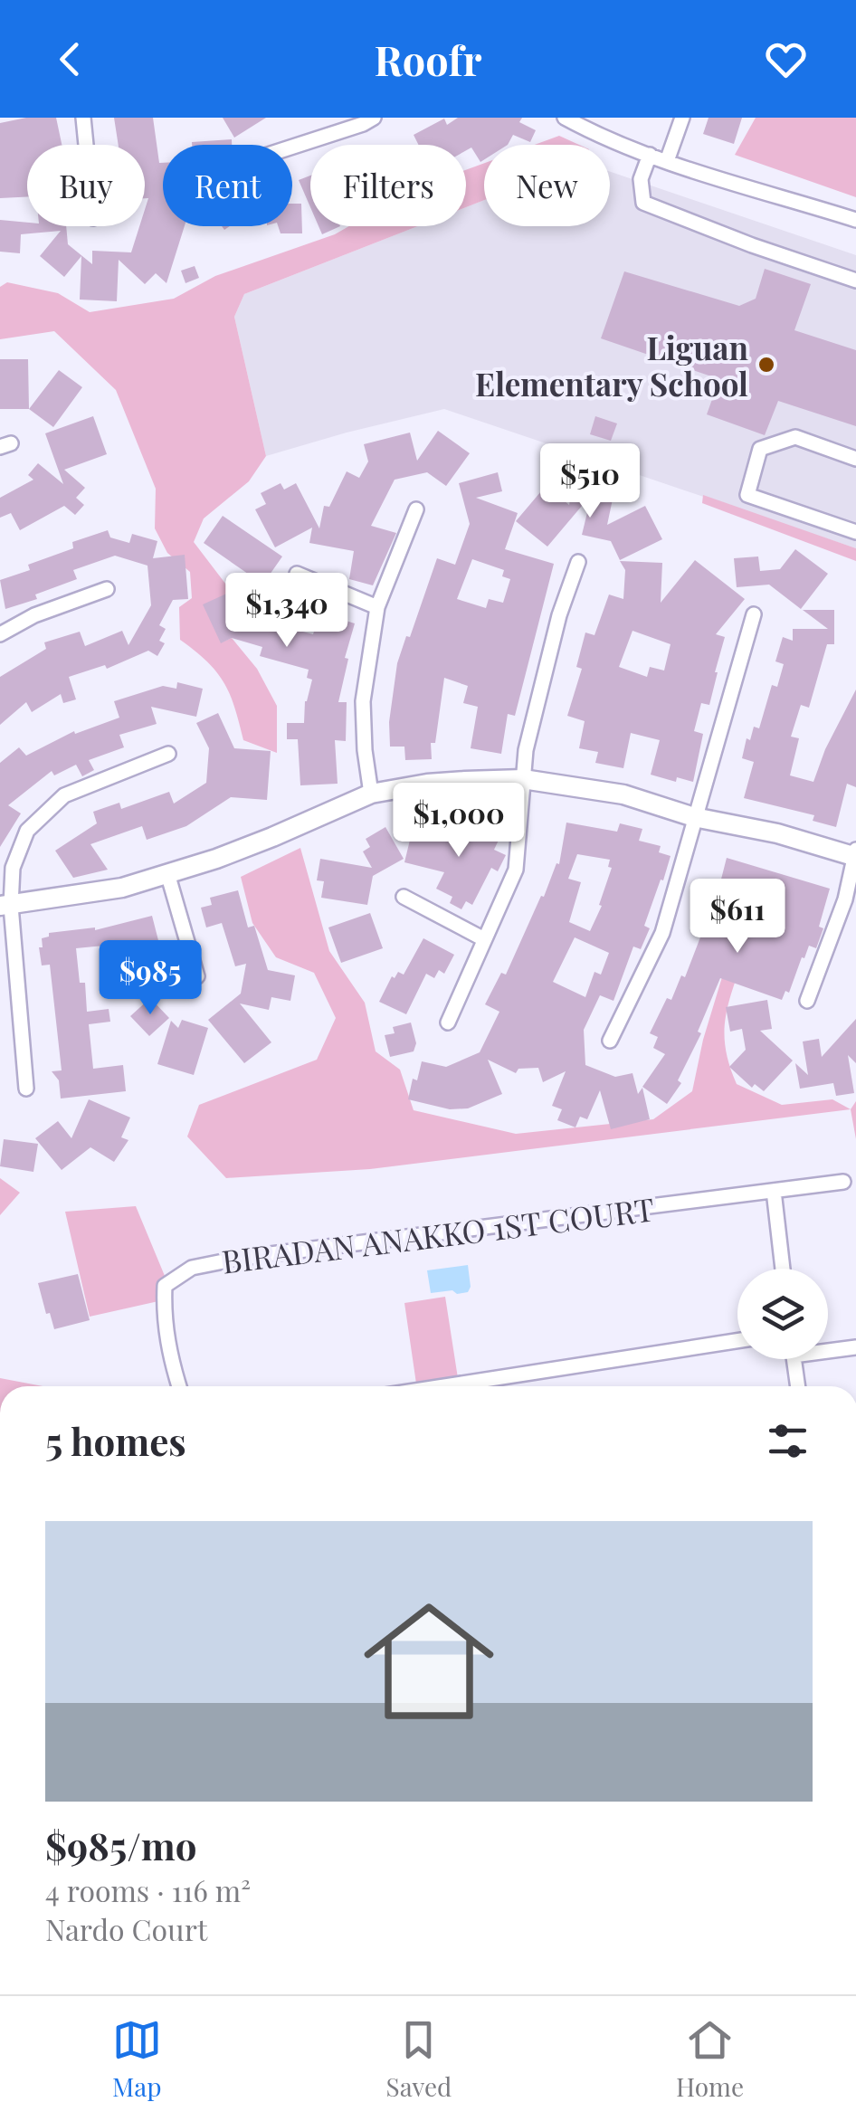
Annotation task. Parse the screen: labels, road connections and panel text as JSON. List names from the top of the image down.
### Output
{
  "streets": {
    "street": ["BIRADAN ANAKKO 1ST COURT"]
  },
  "places": ["Liguan Elementary School"],
  "page": {
    "header": "Roofr",
    "chip": [
      "Buy",
      "Rent",
      "Filters",
      "New"
    ],
    "price": [
      "$510",
      "$1,340",
      "$1,000",
      "$611",
      "$985"
    ],
    "heading": "5 homes",
    "list": [
      {
        "name": "$985/mo",
        "note": "4 rooms · 116 m² · Nardo Court"
      }
    ],
    "tabs": ["Map", "Saved", "Home"]
  }
}
